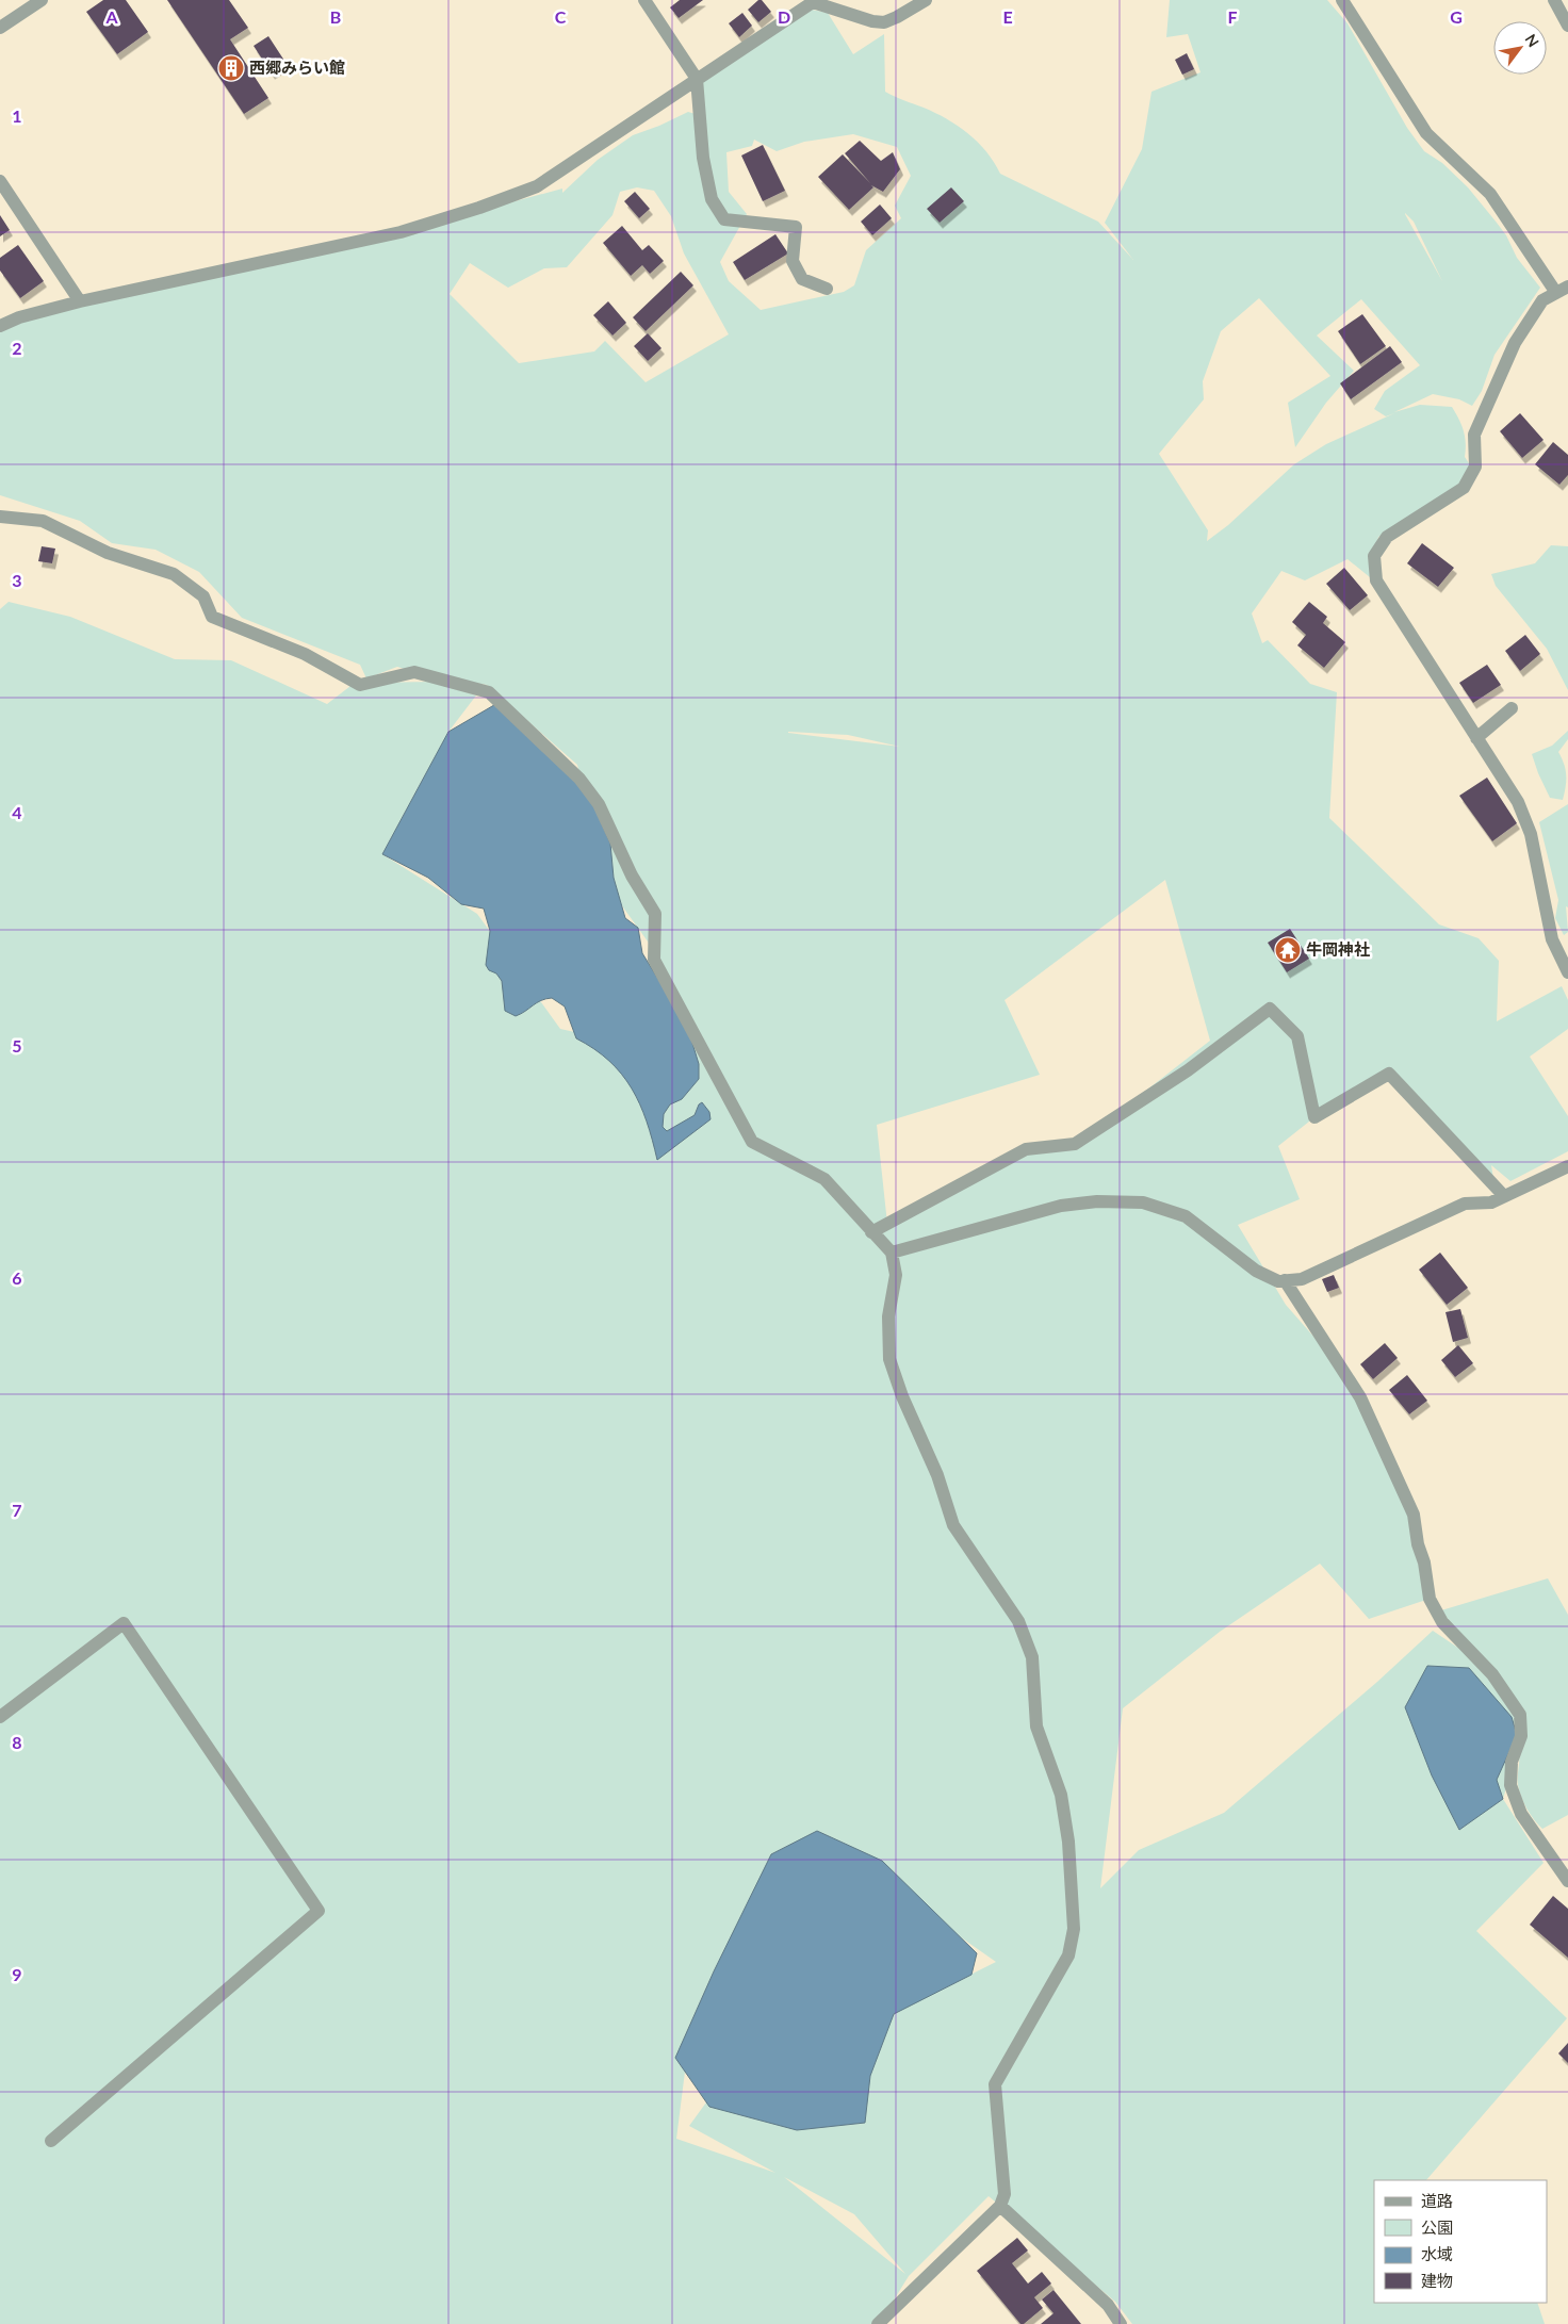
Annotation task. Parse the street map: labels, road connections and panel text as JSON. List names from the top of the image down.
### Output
{
  "places": {
    "building": ["西郷みらい館"],
    "temple": ["牛岡神社"]
  },
  "legend": [
    "道路",
    "公園",
    "水域",
    "建物"
  ],
  "north": "top right",
  "grid": {
    "columns": [
      "A",
      "B",
      "C",
      "D",
      "E",
      "F",
      "G"
    ],
    "rows": [
      "1",
      "2",
      "3",
      "4",
      "5",
      "6",
      "7",
      "8",
      "9"
    ]
  }
}
